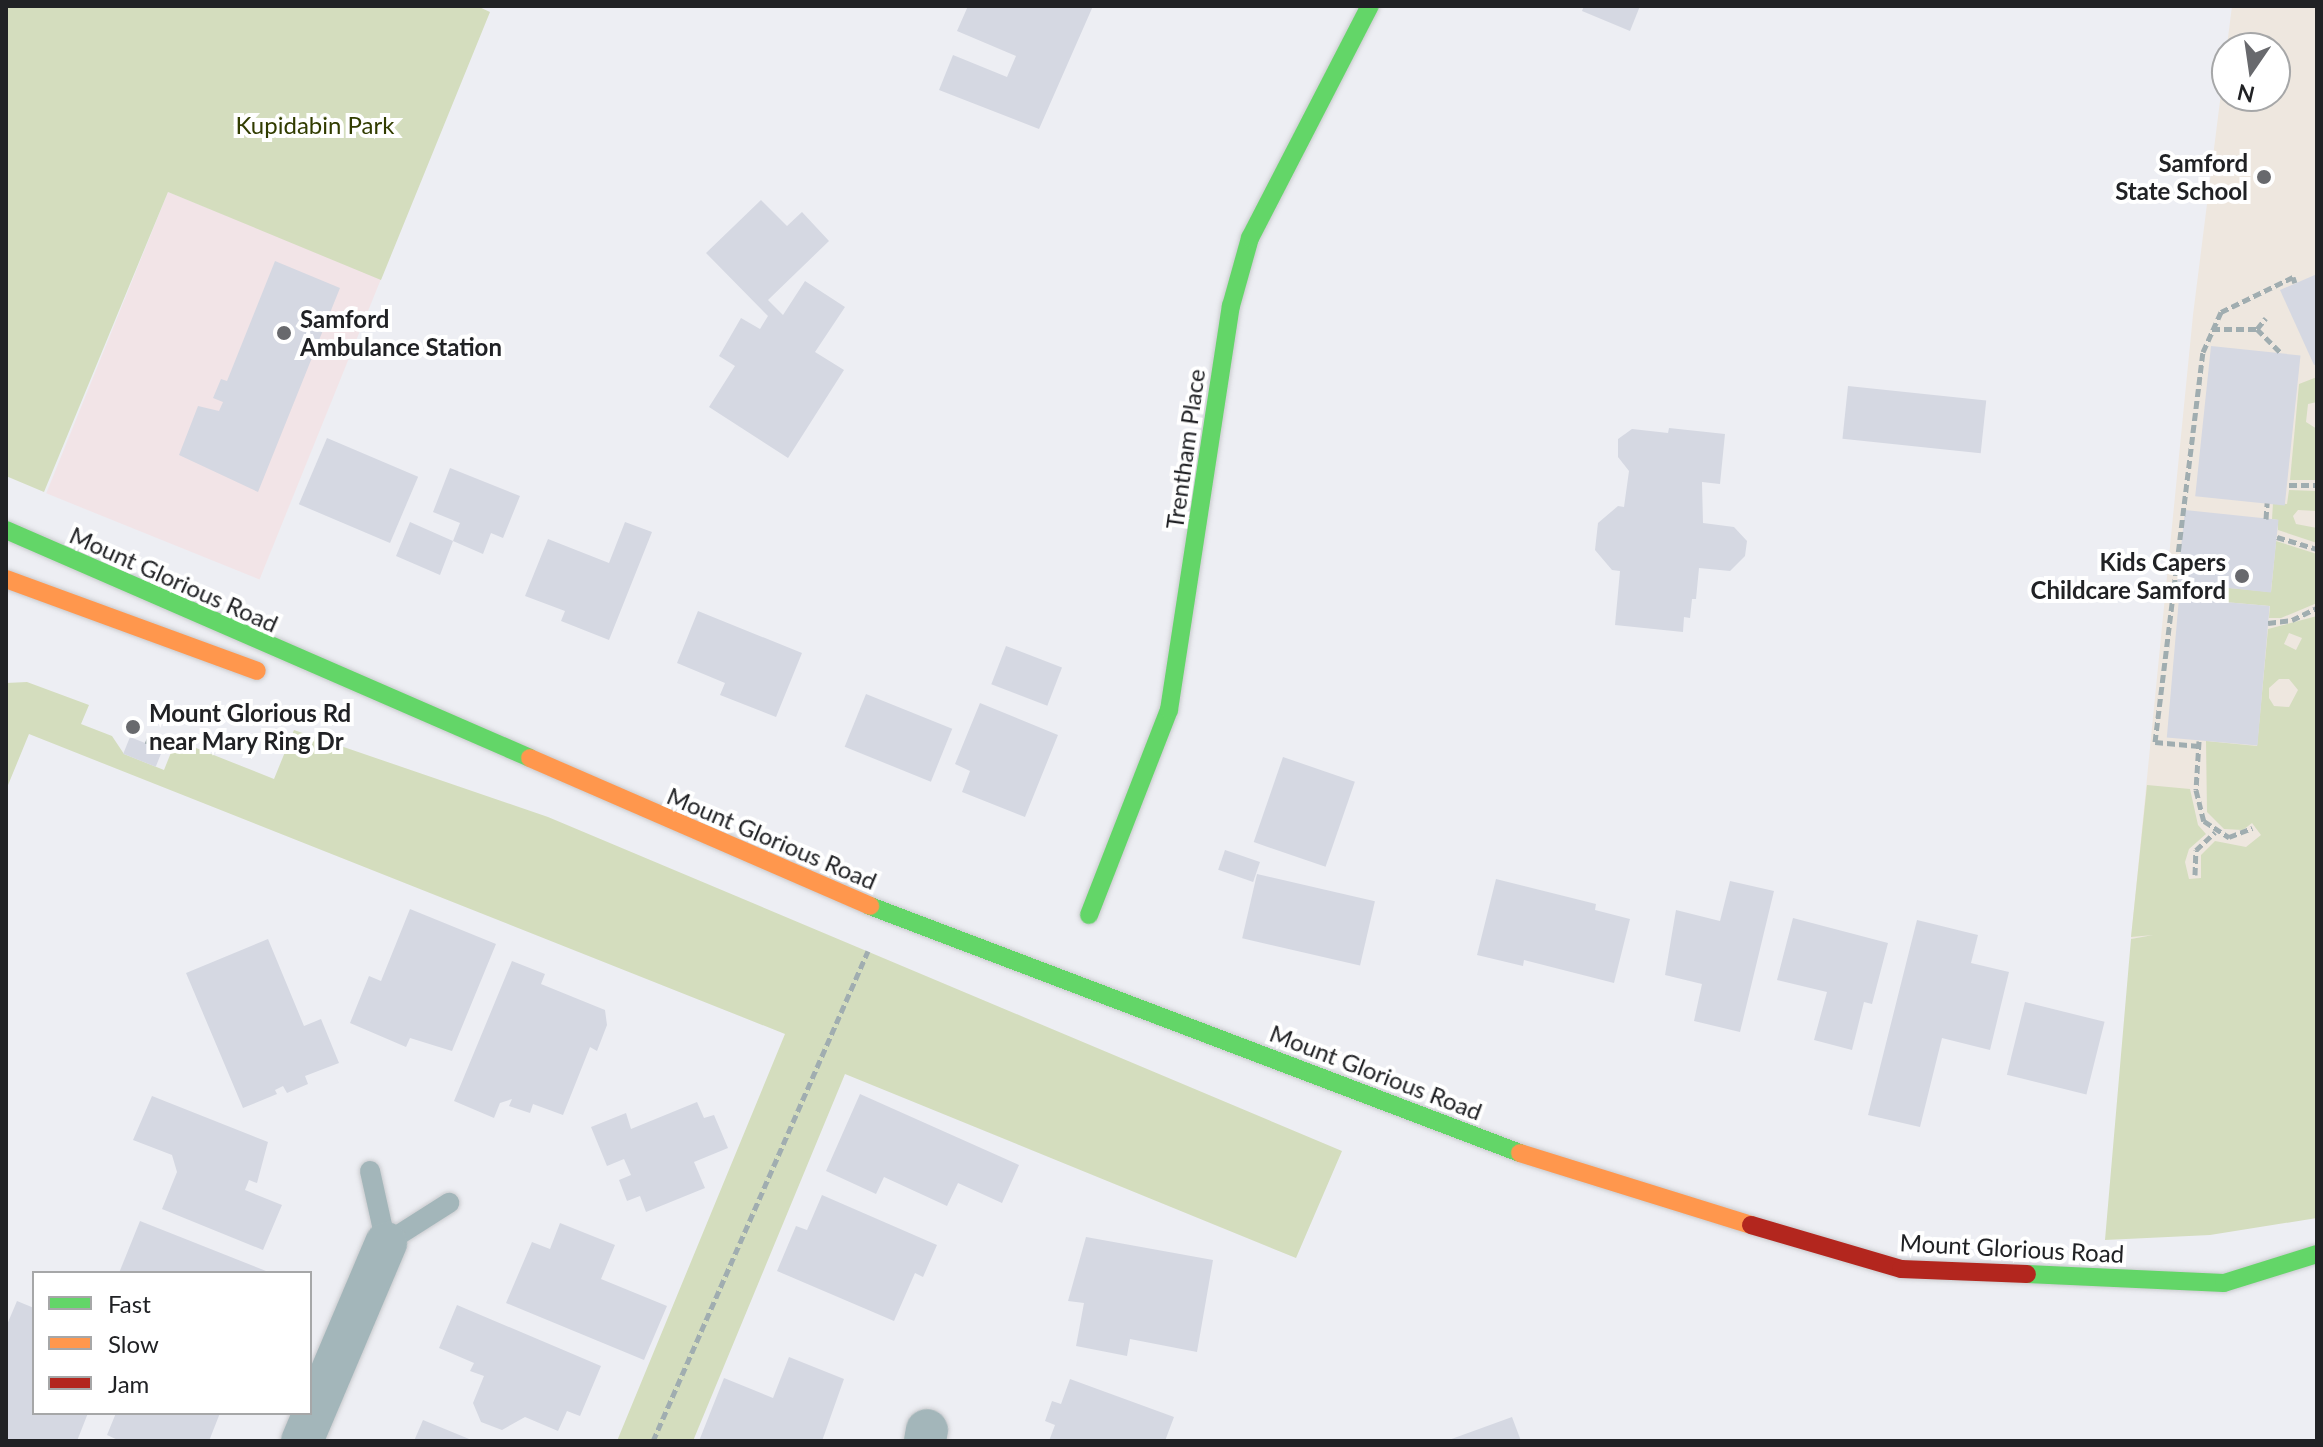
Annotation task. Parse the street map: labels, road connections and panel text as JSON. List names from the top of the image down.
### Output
{
  "streets": {
    "main road": ["Trentham Place", "Mount Glorious Road"]
  },
  "parks": ["Kupidabin Park"],
  "places": [
    "Samford State School",
    "Samford Ambulance Station",
    "Kids Capers Childcare Samford",
    "Mount Glorious Rd near Mary Ring Dr"
  ],
  "legend": ["Fast", "Slow", "Jam"],
  "north": "bottom"
}
